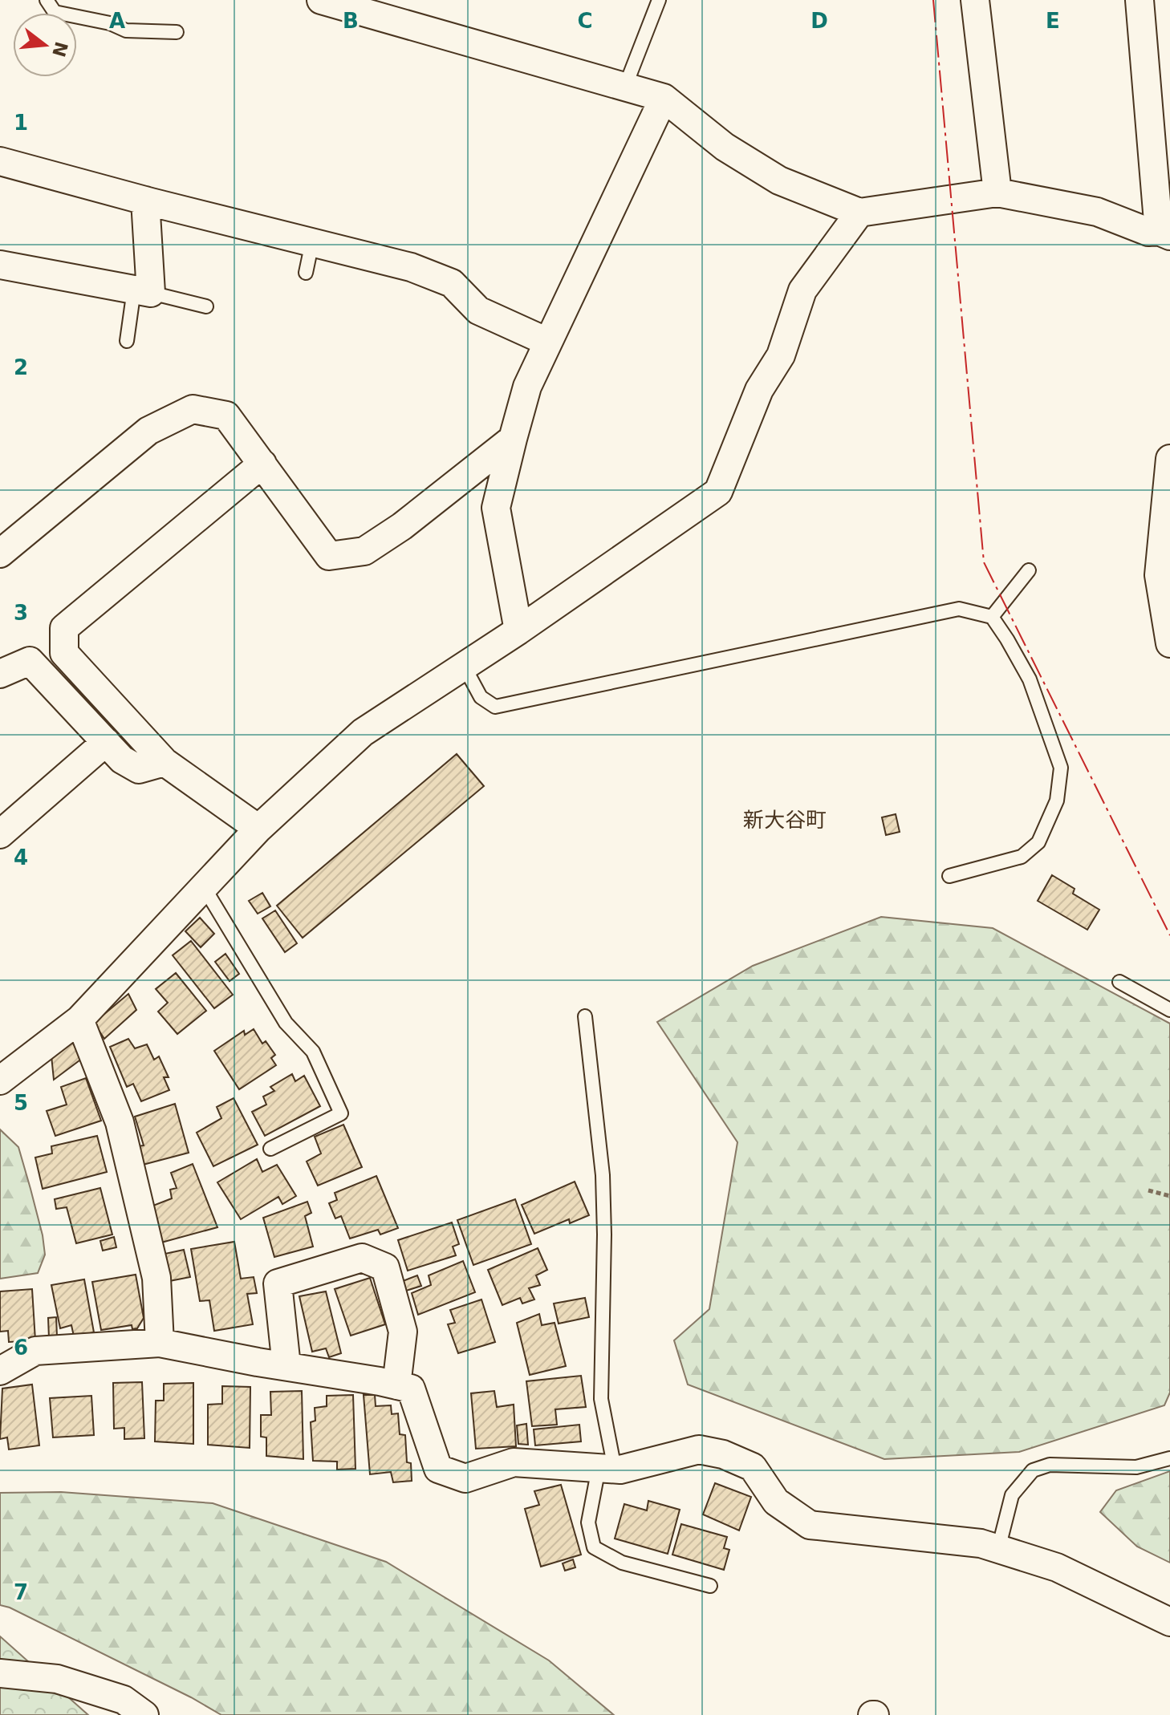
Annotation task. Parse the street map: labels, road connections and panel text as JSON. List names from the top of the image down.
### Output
{
  "districts": ["新大谷町"],
  "north": "right",
  "grid": {
    "columns": [
      "A",
      "B",
      "C",
      "D",
      "E"
    ],
    "rows": [
      "1",
      "2",
      "3",
      "4",
      "5",
      "6",
      "7"
    ]
  }
}
